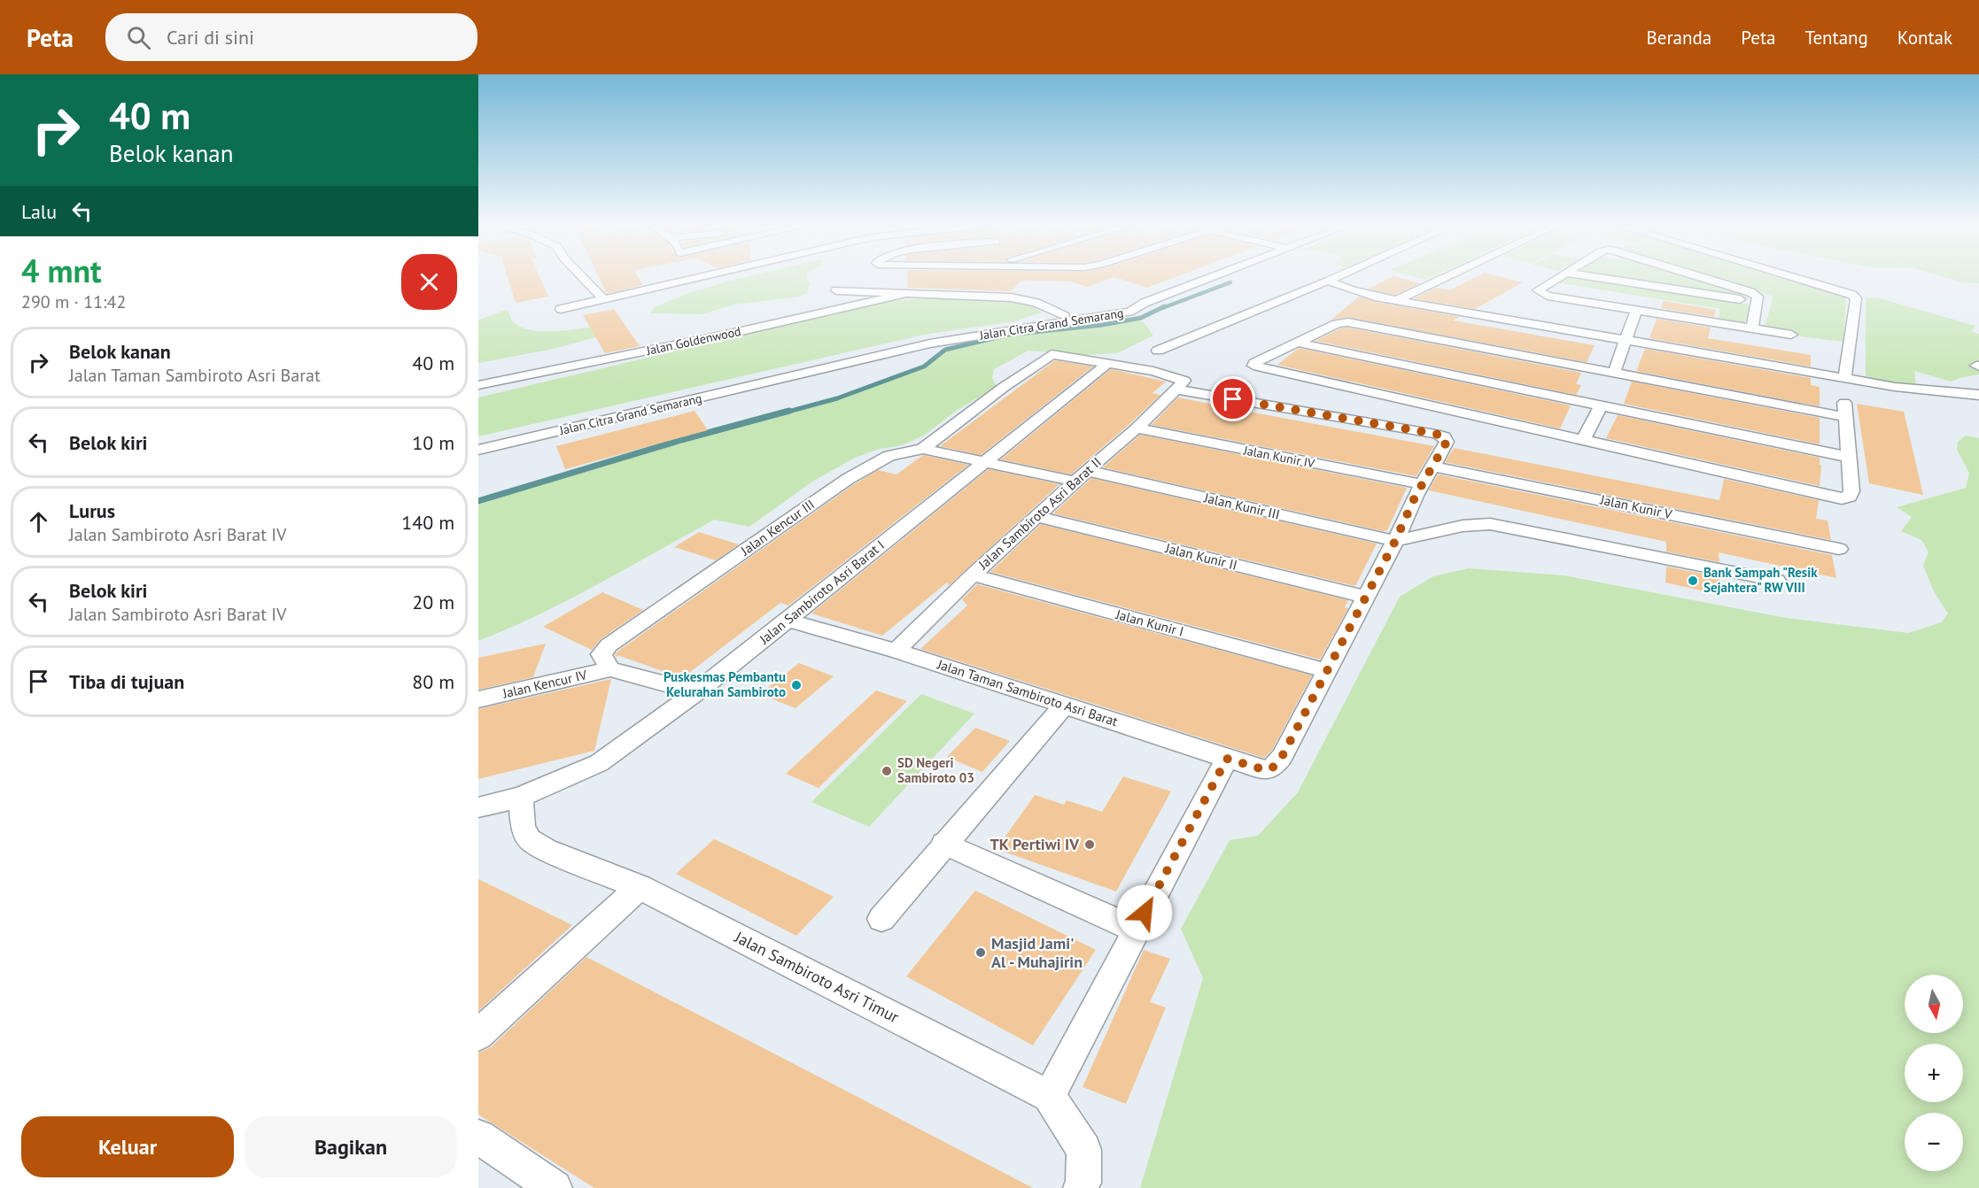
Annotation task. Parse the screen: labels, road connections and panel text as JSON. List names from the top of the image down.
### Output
{
  "streets": {
    "street": [
      "Jalan Citra Grand Semarang",
      "Jalan Goldenwood",
      "Jalan Kunir IV",
      "Jalan Kunir III",
      "Jalan Kunir V",
      "Jalan Sambiroto Asri Barat II",
      "Jalan Kencur III",
      "Jalan Kunir II",
      "Jalan Sambiroto Asri Barat I",
      "Jalan Kunir I",
      "Jalan Kencur IV",
      "Jalan Taman Sambiroto Asri Barat",
      "Jalan Sambiroto Asri Timur"
    ]
  },
  "crossings": [
    ["Jalan Citra Grand Semarang", "Jalan Goldenwood"],
    ["Jalan Kunir IV", "Jalan Sambiroto Asri Barat II"],
    ["Jalan Kunir III", "Jalan Sambiroto Asri Barat II"],
    ["Jalan Kunir III", "Jalan Kencur III"],
    ["Jalan Sambiroto Asri Barat II", "Jalan Kencur III"],
    ["Jalan Sambiroto Asri Barat II", "Jalan Kunir II"],
    ["Jalan Sambiroto Asri Barat II", "Jalan Kunir I"],
    ["Jalan Sambiroto Asri Barat II", "Jalan Taman Sambiroto Asri Barat"],
    ["Jalan Kencur III", "Jalan Sambiroto Asri Barat I"],
    ["Jalan Kencur III", "Jalan Kencur IV"],
    ["Jalan Sambiroto Asri Barat I", "Jalan Taman Sambiroto Asri Barat"],
    ["Jalan Sambiroto Asri Barat I", "Jalan Sambiroto Asri Timur"],
    ["Jalan Kunir I", "Jalan Taman Sambiroto Asri Barat"]
  ],
  "places": [
    "Bank Sampah \"Resik Sejahtera\" RW VIII",
    "Puskesmas Pembantu Kelurahan Sambiroto",
    "SD Negeri Sambiroto 03",
    "TK Pertiwi IV",
    "Masjid Jami' Al - Muhajirin"
  ],
  "north": "bottom",
  "page": {
    "header": "Peta",
    "search": "Cari di sini",
    "nav": [
      "Beranda",
      "Peta",
      "Tentang",
      "Kontak"
    ],
    "turn": ["40 m", "Belok kanan"],
    "then": "Lalu",
    "heading": ["4 mnt", "290 m · 11:42"],
    "list": [
      {
        "name": "Belok kanan",
        "note": "Jalan Taman Sambiroto Asri Barat",
        "value": "40 m"
      },
      {
        "name": "Belok kiri",
        "value": "10 m"
      },
      {
        "name": "Lurus",
        "note": "Jalan Sambiroto Asri Barat IV",
        "value": "140 m"
      },
      {
        "name": "Belok kiri",
        "note": "Jalan Sambiroto Asri Barat IV",
        "value": "20 m"
      },
      {
        "name": "Tiba di tujuan",
        "value": "80 m"
      }
    ],
    "map_buttons": ["+", "−"],
    "buttons": ["Keluar", "Bagikan"]
  }
}
